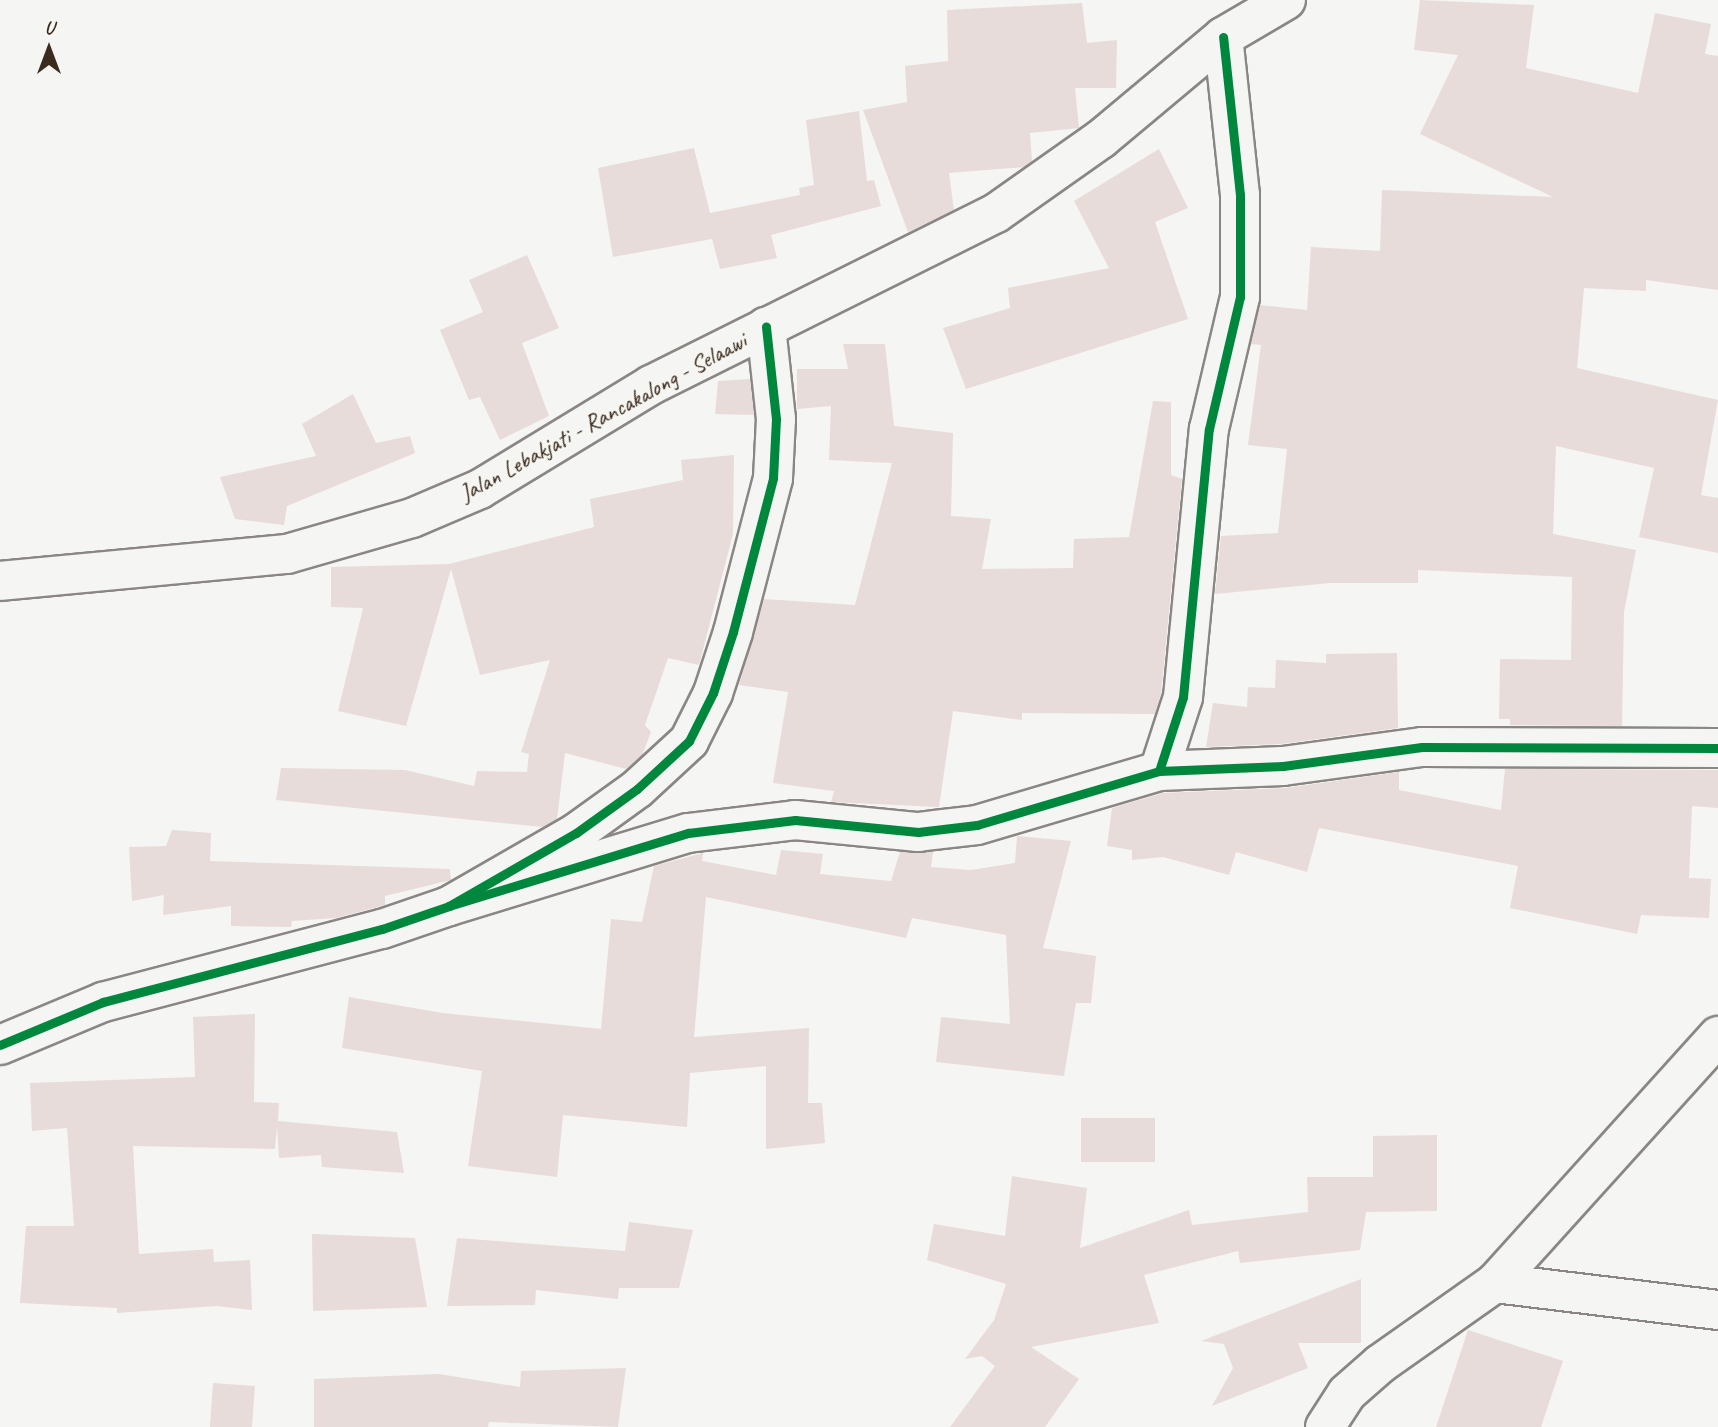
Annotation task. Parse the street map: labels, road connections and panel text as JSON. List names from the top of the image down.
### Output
{
  "streets": {
    "street": ["Jalan Lebakjati - Rancakalong - Selaawi"]
  },
  "north": "top"
}
